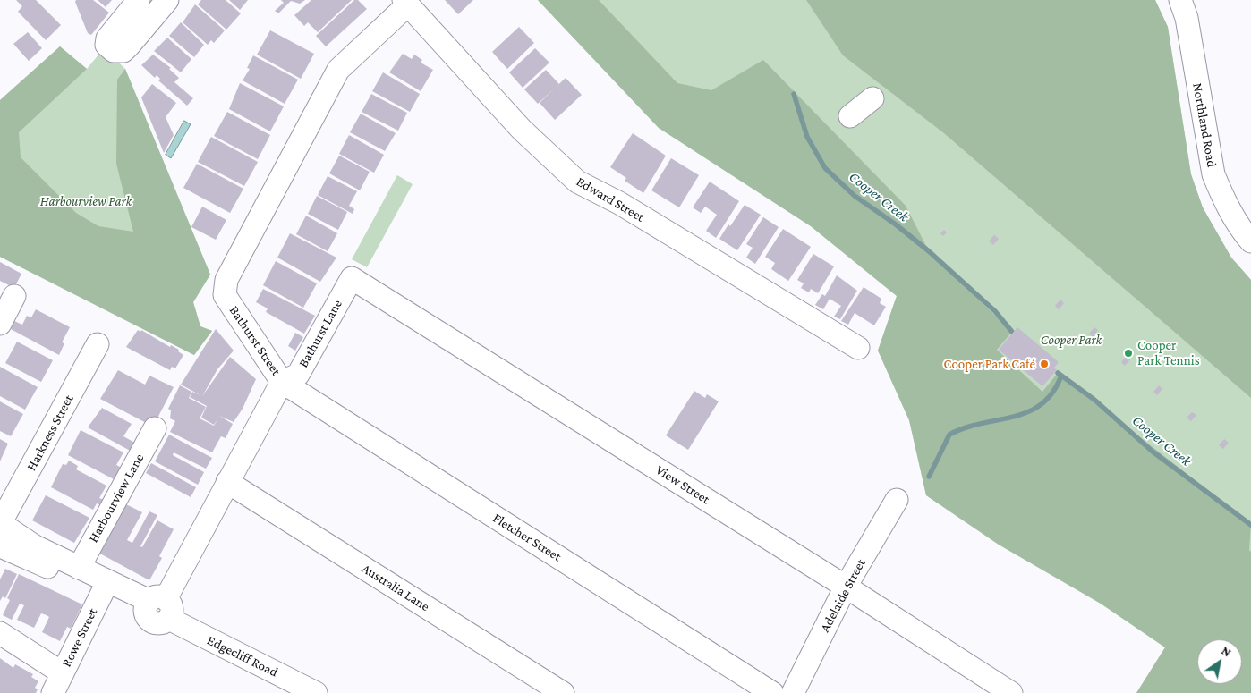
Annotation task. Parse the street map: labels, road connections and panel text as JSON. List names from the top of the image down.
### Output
{
  "streets": {
    "street": [
      "Northland Road",
      "Edward Street",
      "Bathurst Lane",
      "Bathurst Street",
      "Harkness Street",
      "View Street",
      "Harbourview Lane",
      "Fletcher Street",
      "Australia Lane",
      "Adelaide Street",
      "Rowe Street",
      "Edgecliff Road"
    ]
  },
  "crossings": [
    ["Edward Street", "Bathurst Street"],
    ["Bathurst Lane", "Bathurst Street"],
    ["Bathurst Lane", "View Street"],
    ["Bathurst Lane", "Fletcher Street"],
    ["Bathurst Street", "Fletcher Street"],
    ["Bathurst Street", "Australia Lane"],
    ["Bathurst Street", "Edgecliff Road"],
    ["Harkness Street", "Edgecliff Road"],
    ["View Street", "Adelaide Street"],
    ["Harbourview Lane", "Edgecliff Road"],
    ["Rowe Street", "Edgecliff Road"]
  ],
  "water": ["Cooper Creek"],
  "parks": ["Harbourview Park", "Cooper Park"],
  "places": ["Cooper Park Tennis", "Cooper Park Café"],
  "north": "top right"
}
